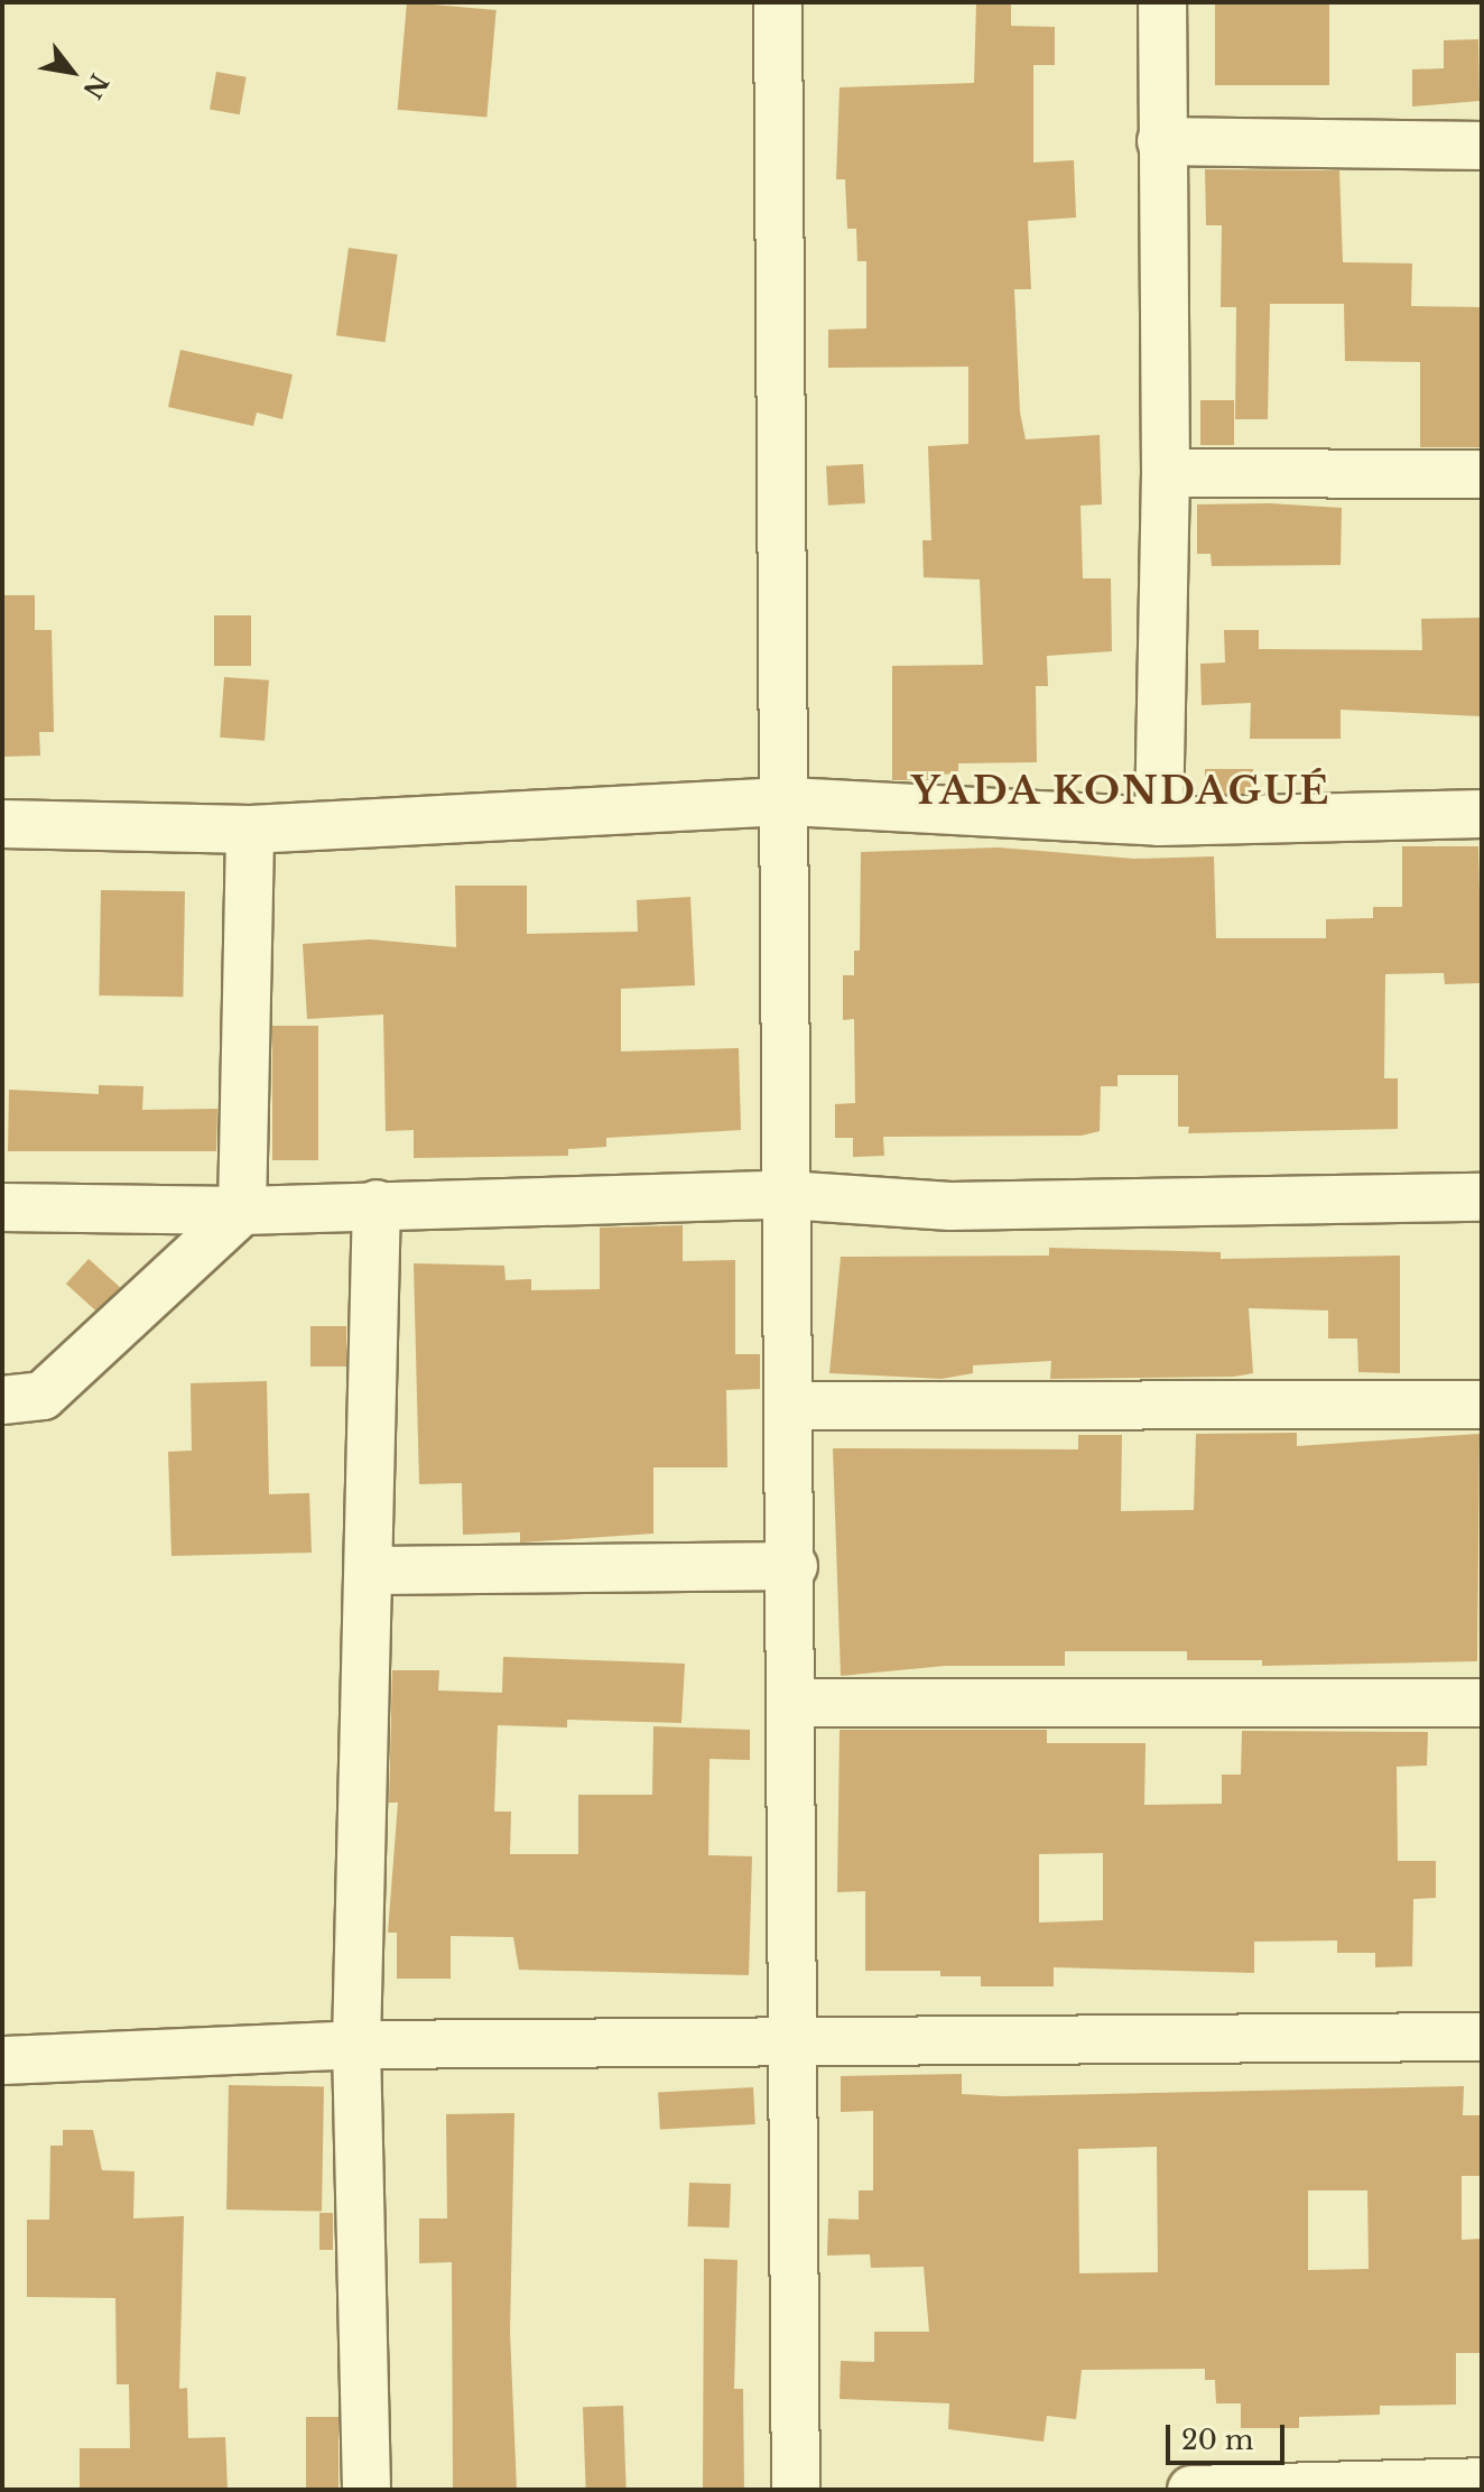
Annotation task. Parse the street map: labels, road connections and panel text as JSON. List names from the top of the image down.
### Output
{
  "districts": ["YADA KONDAGUÉ"],
  "scale_bar": "20 m",
  "north": "bottom right"
}
